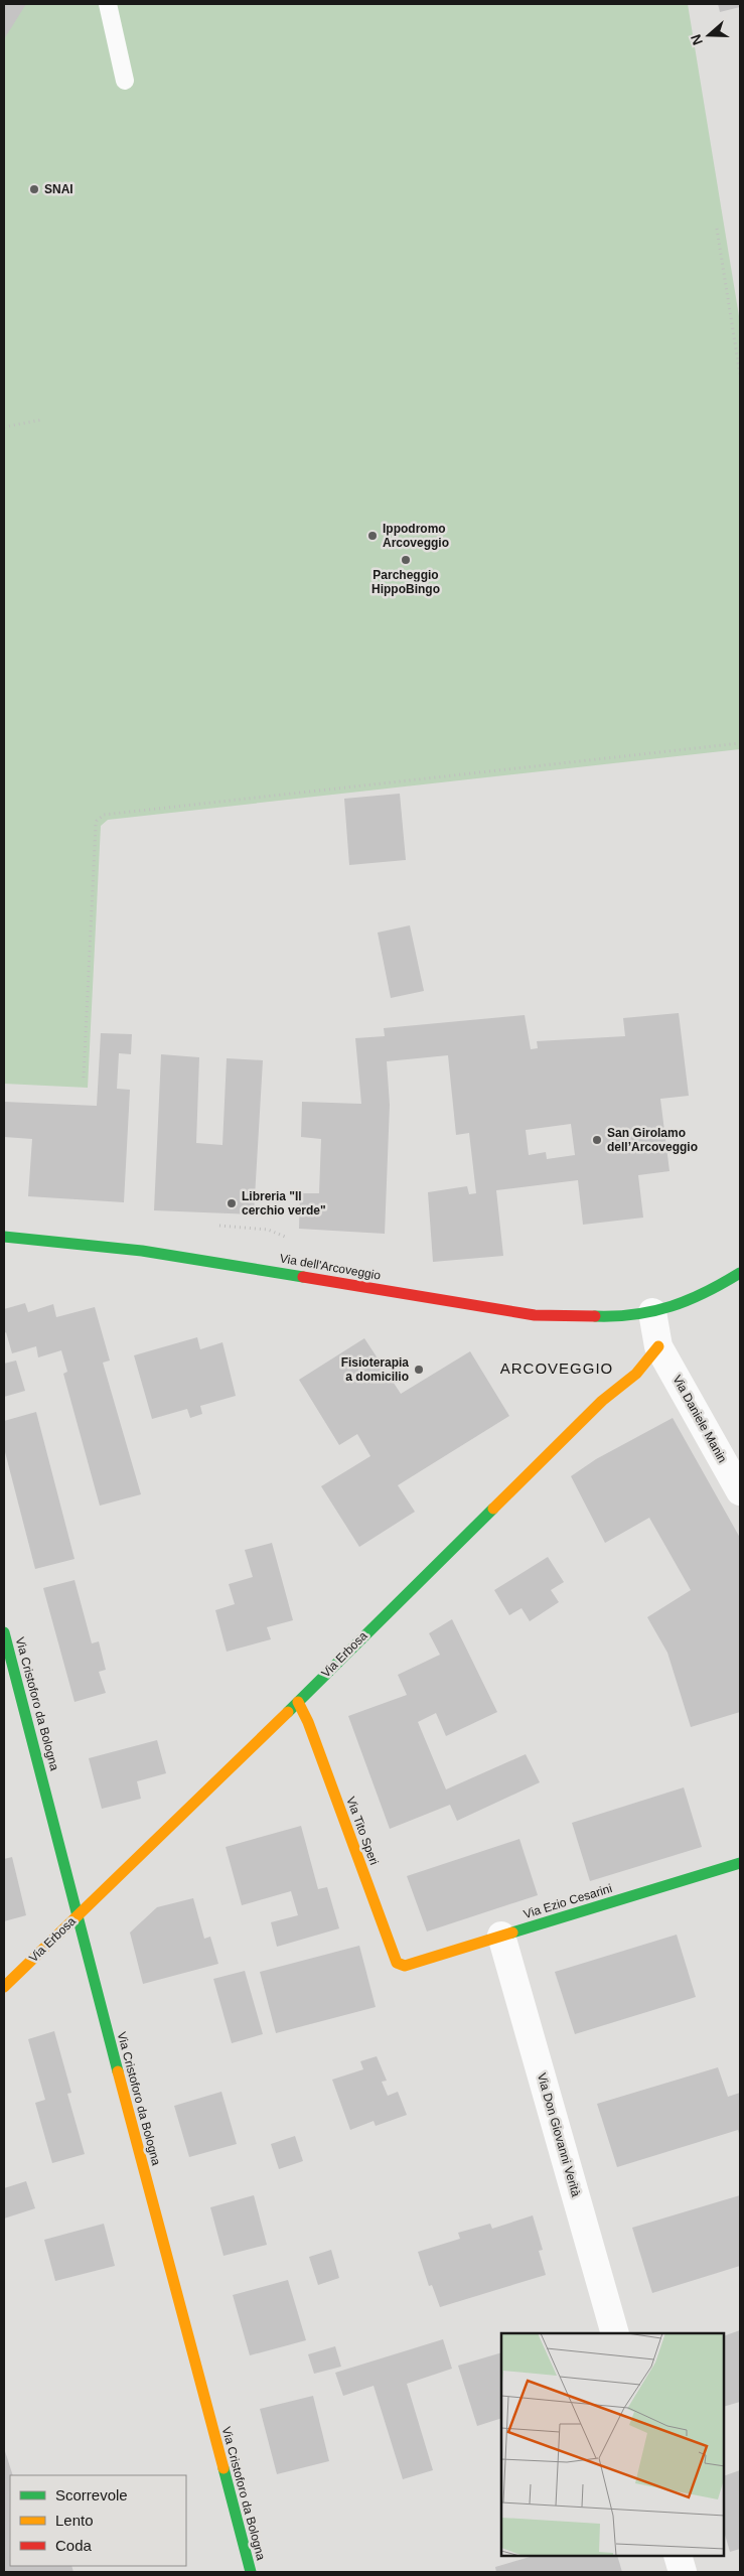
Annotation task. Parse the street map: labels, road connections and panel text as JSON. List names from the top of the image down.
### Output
{
  "streets": {
    "street": [
      "Via dell'Arcoveggio",
      "Via Daniele Manin",
      "Via Erbosa",
      "Via Cristoforo da Bologna",
      "Via Tito Speri",
      "Via Ezio Cesarini",
      "Via Don Giovanni Verità"
    ]
  },
  "crossings": [
    ["Via Daniele Manin", "Via Erbosa"],
    ["Via Erbosa", "Via Cristoforo da Bologna"],
    ["Via Erbosa", "Via Tito Speri"],
    ["Via Tito Speri", "Via Ezio Cesarini"],
    ["Via Ezio Cesarini", "Via Don Giovanni Verità"]
  ],
  "districts": ["ARCOVEGGIO"],
  "places": [
    "SNAI",
    "Ippodromo Arcoveggio",
    "Parcheggio HippoBingo",
    "San Girolamo dell’Arcoveggio",
    "Libreria \"Il cerchio verde\"",
    "Fisioterapia a domicilio"
  ],
  "legend": ["Scorrevole", "Lento", "Coda"],
  "north": "left"
}
